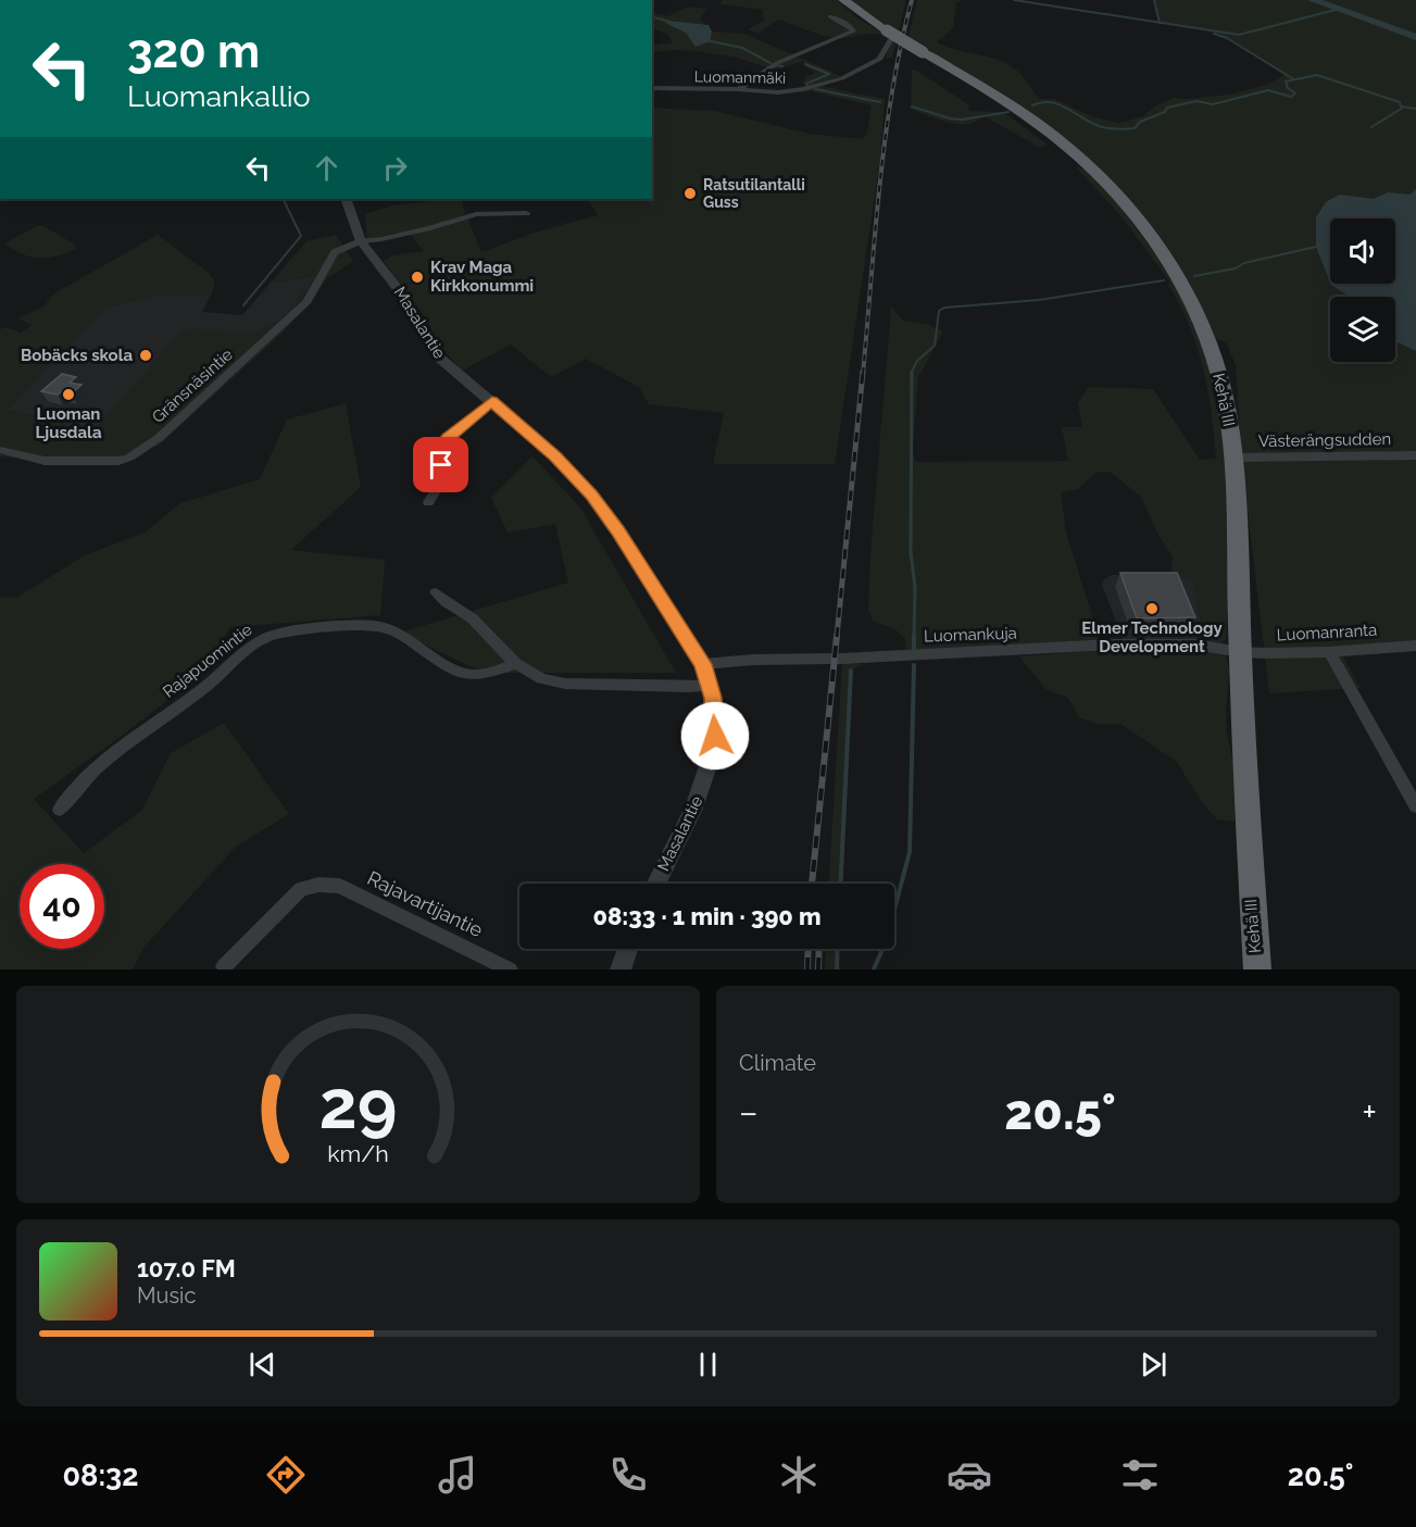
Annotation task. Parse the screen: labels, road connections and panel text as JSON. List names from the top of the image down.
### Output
{
  "streets": {
    "highway": ["Kehä III"],
    "street": [
      "Luomanmäki",
      "Masalantie",
      "Gränsnäsintie",
      "Västerängsudden",
      "Luomanranta",
      "Luomankuja",
      "Rajapuomintie",
      "Rajavartijantie"
    ]
  },
  "crossings": [
    ["Luomanmäki", "Kehä III"],
    ["Masalantie", "Gränsnäsintie"],
    ["Masalantie", "Luomankuja"],
    ["Kehä III", "Västerängsudden"],
    ["Kehä III", "Luomanranta"],
    ["Kehä III", "Luomankuja"],
    ["Luomanranta", "Luomankuja"]
  ],
  "places": [
    "Ratsutilantalli Guss",
    "Krav Maga Kirkkonummi",
    "Bobäcks skola",
    "Luoman Ljusdala",
    "Elmer Technology Development"
  ],
  "page": {
    "turn": ["320 m", "Luomankallio"],
    "limit": "40",
    "trip": "08:33 · 1 min · 390 m",
    "tile": "Climate",
    "heat": ["−", "20.5°", "+"],
    "song": ["107.0 FM", "Music"],
    "tabs": ["08:32", "20.5°"],
    "gauge": ["29", "km/h"]
  }
}
